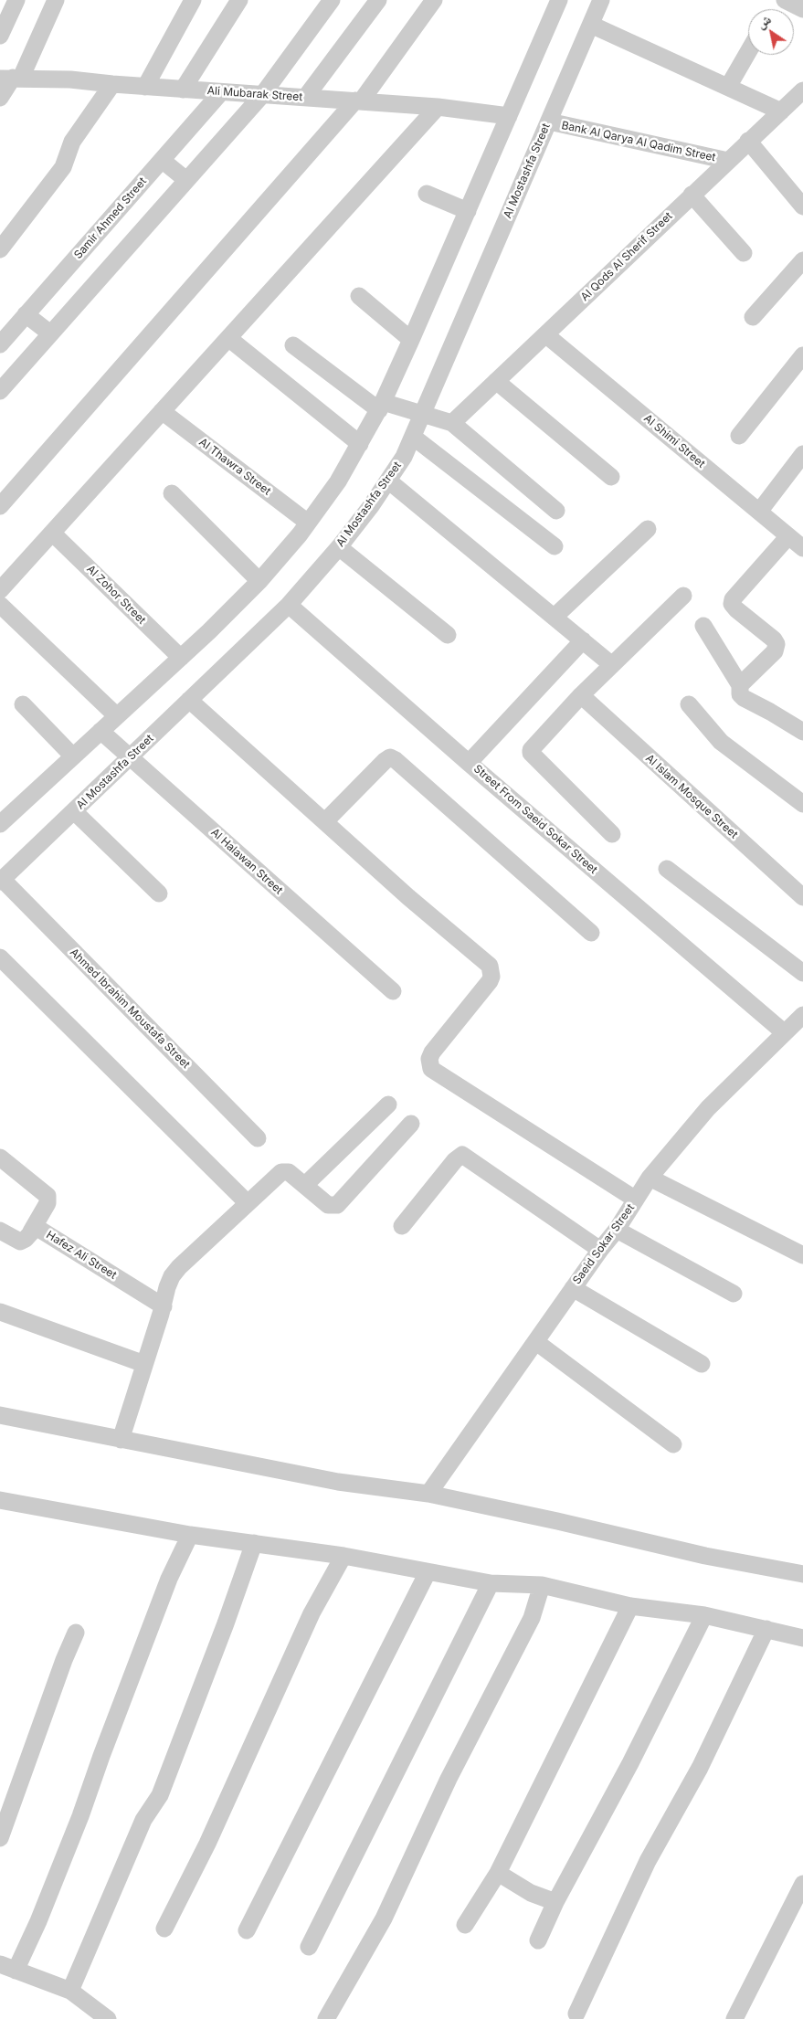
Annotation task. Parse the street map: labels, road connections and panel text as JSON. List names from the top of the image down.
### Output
{
  "streets": {
    "street": [
      "Ali Mubarak Street",
      "Bank Al Qarya Al Qadim Street",
      "Al Mostashfa Street",
      "Samir Ahmed Street",
      "Al Qods Al Sherif Street",
      "Al Shimi Street",
      "Al Thawra Street",
      "Al Zohor Street",
      "Al Islam Mosque Street",
      "Street From Saeid Sokar Street",
      "Al Halawan Street",
      "Ahmed Ibrahim Moustafa Street",
      "Saeid Sokar Street",
      "Hafez Ali Street"
    ]
  },
  "crossings": [
    ["Ali Mubarak Street", "Samir Ahmed Street"],
    ["Bank Al Qarya Al Qadim Street", "Al Mostashfa Street"],
    ["Bank Al Qarya Al Qadim Street", "Al Qods Al Sherif Street"],
    ["Al Mostashfa Street", "Street From Saeid Sokar Street"],
    ["Al Mostashfa Street", "Al Halawan Street"],
    ["Al Mostashfa Street", "Ahmed Ibrahim Moustafa Street"],
    ["Al Qods Al Sherif Street", "Al Shimi Street"],
    ["Street From Saeid Sokar Street", "Saeid Sokar Street"]
  ],
  "north": "top left"
}
